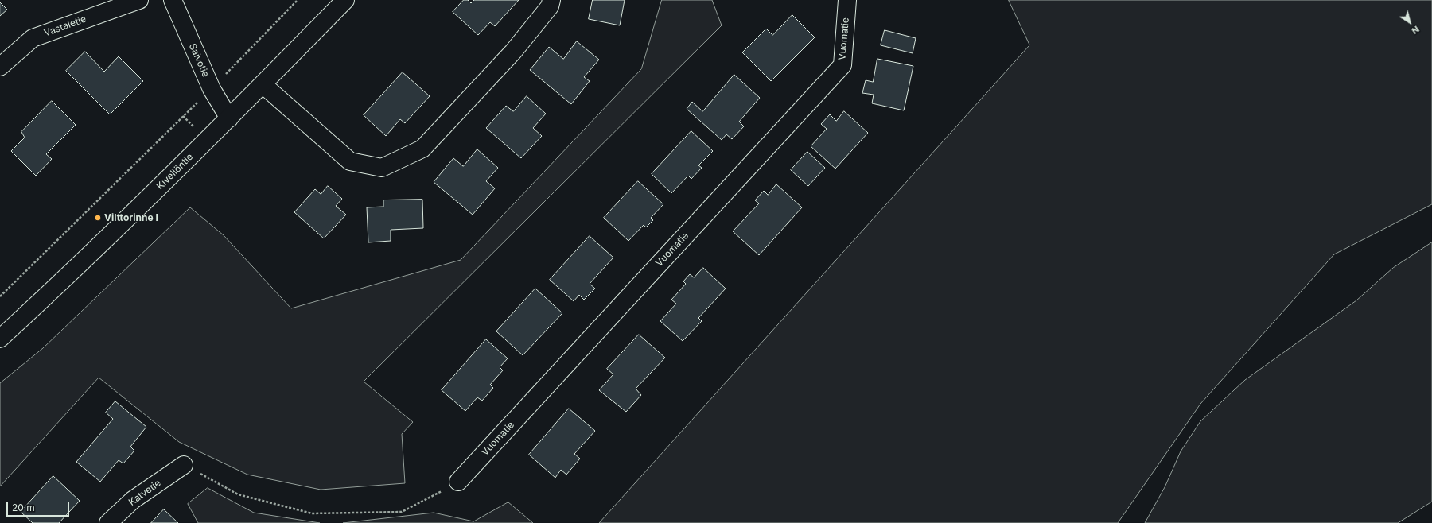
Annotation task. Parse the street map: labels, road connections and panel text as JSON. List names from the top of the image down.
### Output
{
  "streets": {
    "street": [
      "Vastaletie",
      "Vuomatie",
      "Saivotie",
      "Kiveliöntie",
      "Katvetie"
    ]
  },
  "crossings": [
    ["Saivotie", "Kiveliöntie"]
  ],
  "places": ["Vilttorinne I"],
  "scale_bar": "20 m",
  "north": "bottom right"
}
